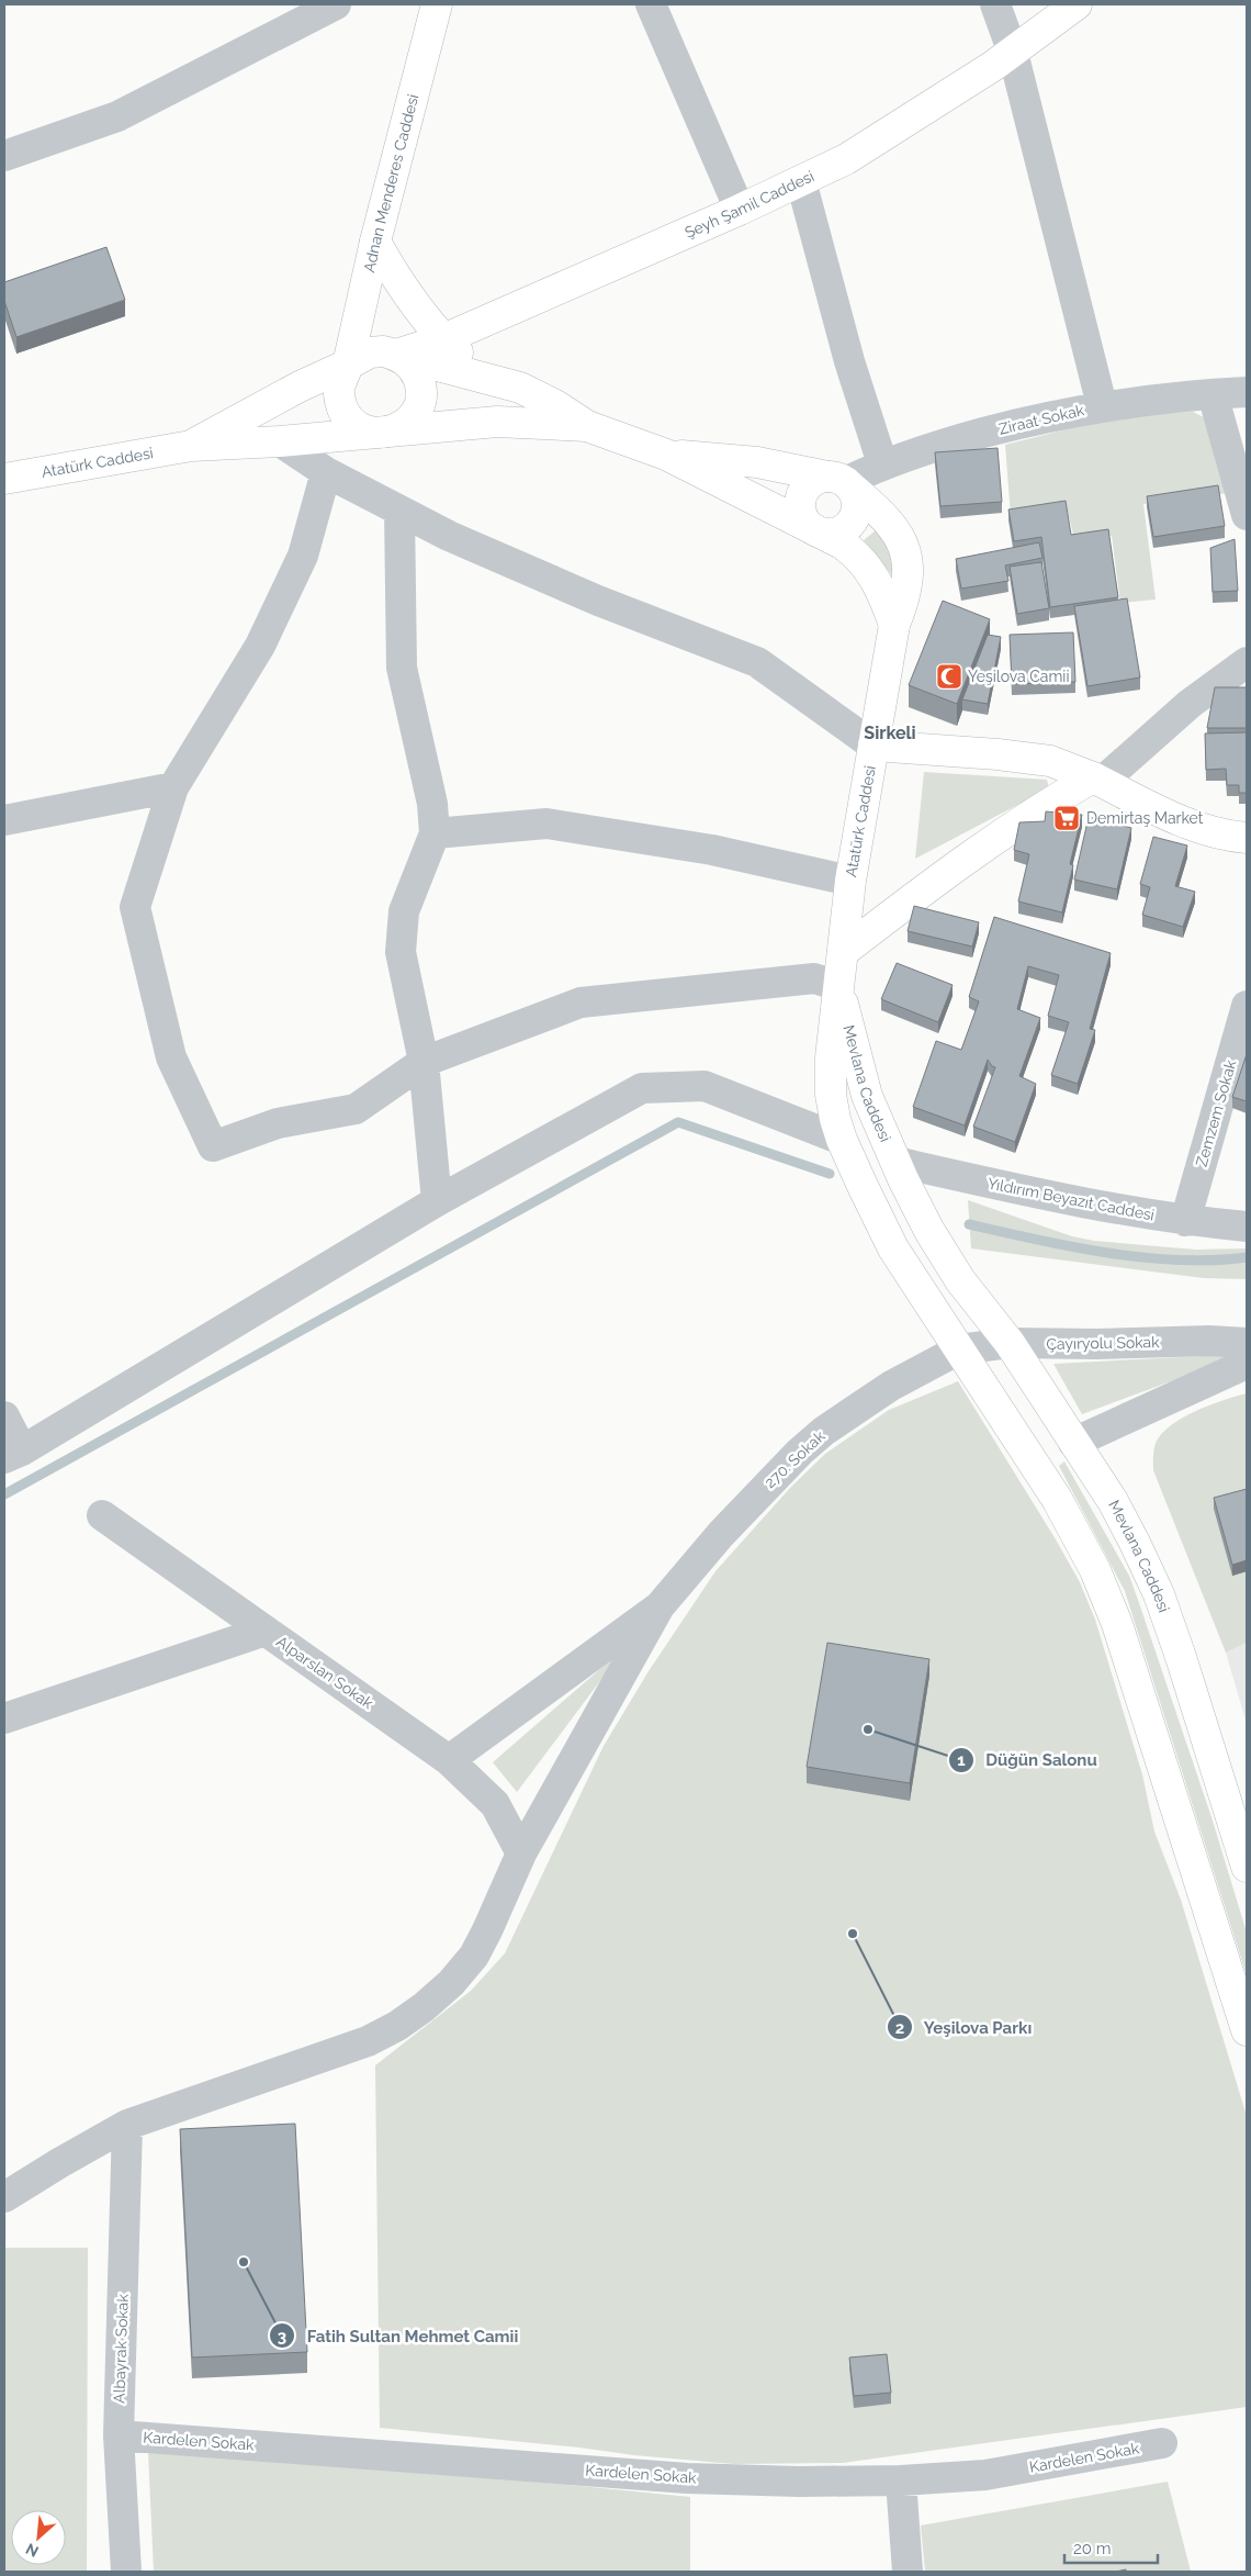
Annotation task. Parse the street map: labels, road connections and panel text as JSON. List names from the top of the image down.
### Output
{
  "streets": {
    "street": [
      "Adnan Menderes Caddesi",
      "Şeyh Şamil Caddesi",
      "Ziraat Sokak",
      "Atatürk Caddesi",
      "Mevlana Caddesi",
      "Zemzem Sokak",
      "Yıldırım Beyazıt Caddesi",
      "Çayıryolu Sokak",
      "270. Sokak",
      "Alparslan Sokak",
      "Albayrak Sokak",
      "Kardelen Sokak"
    ]
  },
  "crossings": [
    ["Adnan Menderes Caddesi", "Şeyh Şamil Caddesi"],
    ["Ziraat Sokak", "Atatürk Caddesi"],
    ["Atatürk Caddesi", "Mevlana Caddesi"],
    ["Atatürk Caddesi", "Çayıryolu Sokak"],
    ["Atatürk Caddesi", "270. Sokak"],
    ["Mevlana Caddesi", "Yıldırım Beyazıt Caddesi"],
    ["Mevlana Caddesi", "Çayıryolu Sokak"],
    ["Zemzem Sokak", "Yıldırım Beyazıt Caddesi"],
    ["Çayıryolu Sokak", "270. Sokak"],
    ["Albayrak Sokak", "Kardelen Sokak"]
  ],
  "districts": ["Sirkeli"],
  "places": {
    "mosque": ["Yeşilova Camii"],
    "supermarket": ["Demirtaş Market"],
    "other": ["Düğün Salonu", "Yeşilova Parkı", "Fatih Sultan Mehmet Camii"]
  },
  "scale_bar": "20 m",
  "north": "bottom left"
}
